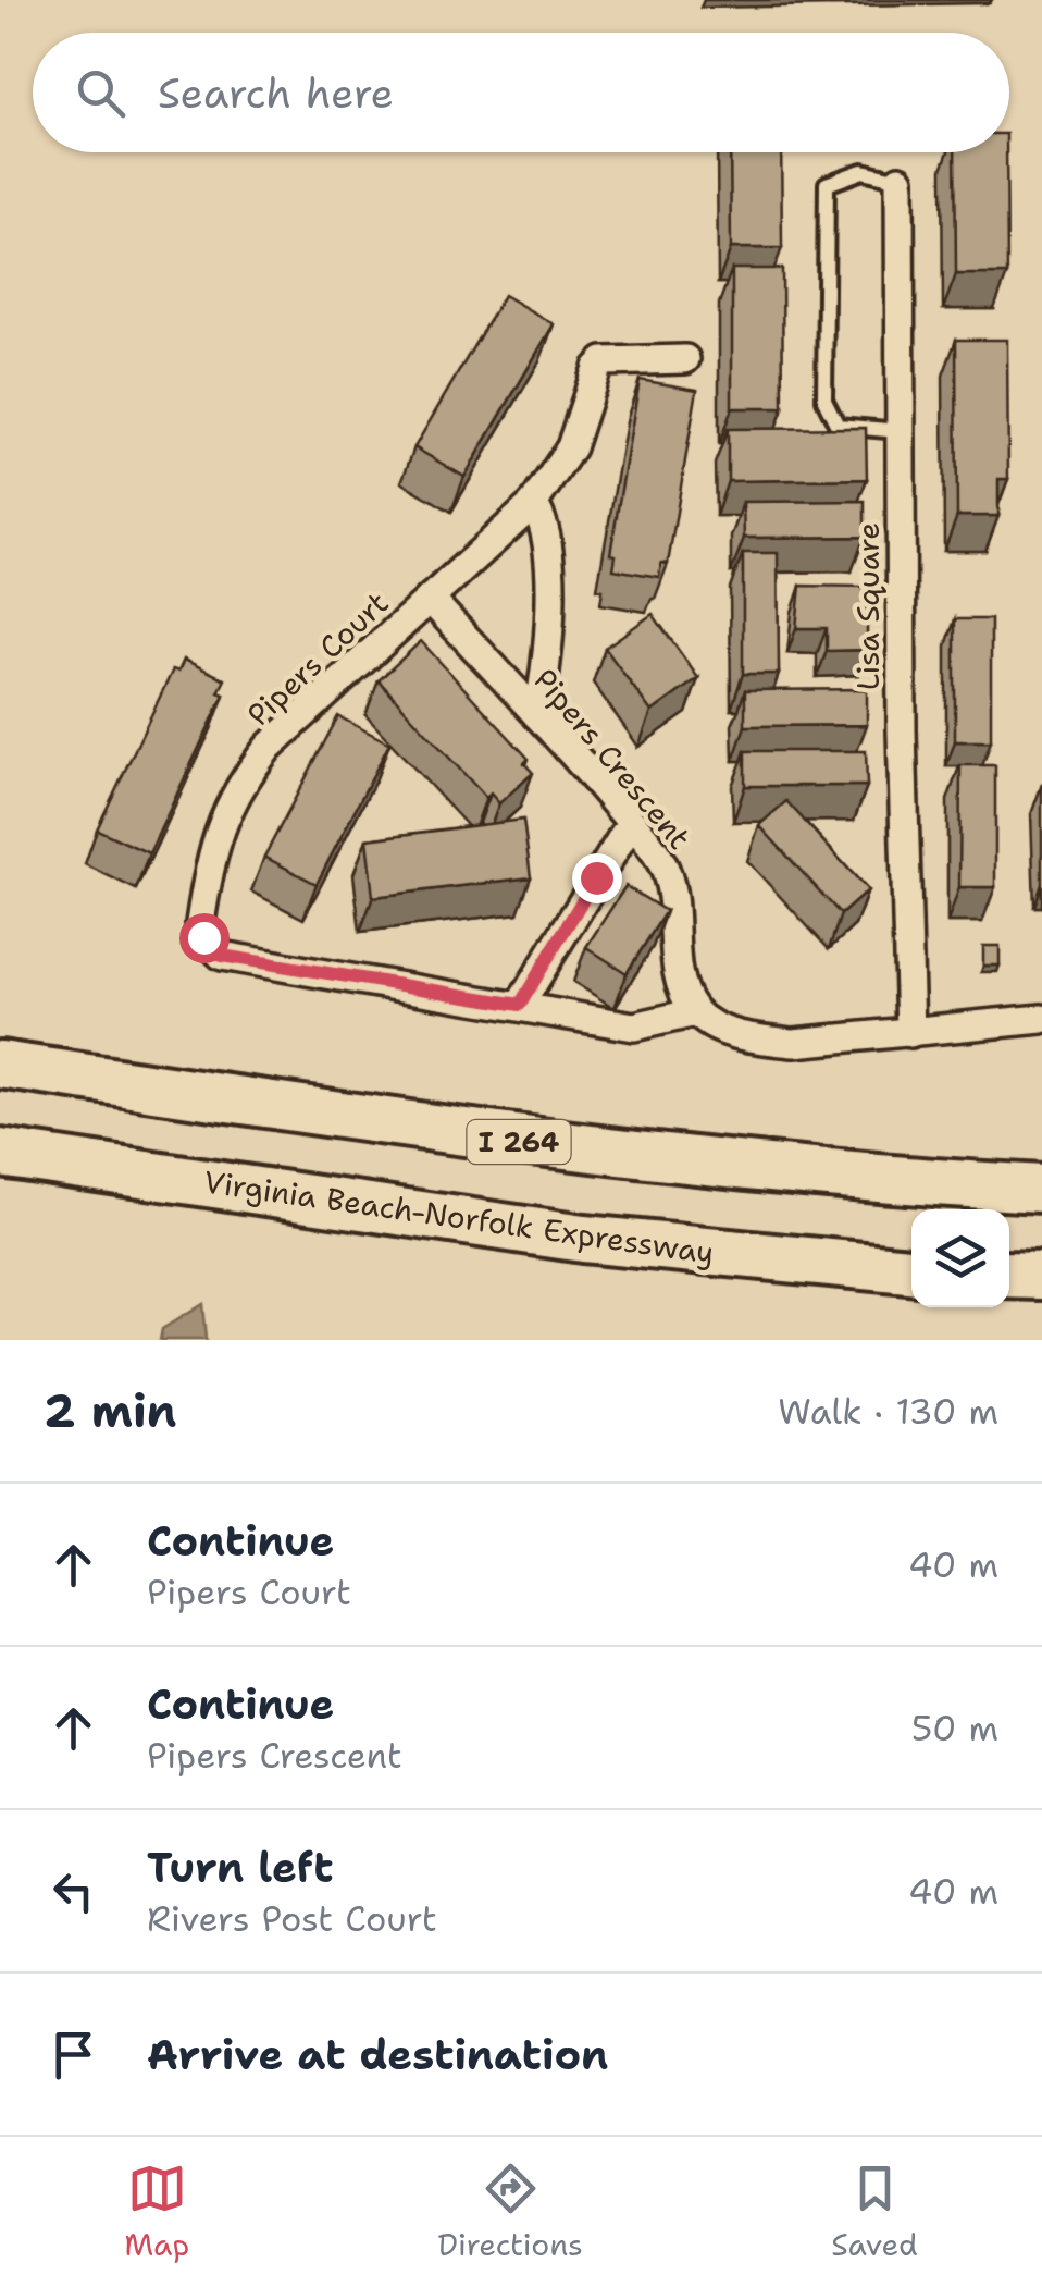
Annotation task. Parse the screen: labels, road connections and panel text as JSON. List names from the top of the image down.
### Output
{
  "streets": {
    "highway": ["I 264", "Virginia Beach-Norfolk Expressway"],
    "street": ["Lisa Square", "Pipers Court", "Pipers Crescent"]
  },
  "crossings": [
    ["Pipers Court", "Pipers Crescent"]
  ],
  "page": {
    "search": "Search here",
    "heading": ["2 min", "Walk · 130 m"],
    "list": [
      ["Continue", "Pipers Court", "40 m"],
      ["Continue", "Pipers Crescent", "50 m"],
      ["Turn left", "Rivers Post Court", "40 m"],
      "Arrive at destination"
    ],
    "nav": ["Map", "Directions", "Saved"]
  }
}
